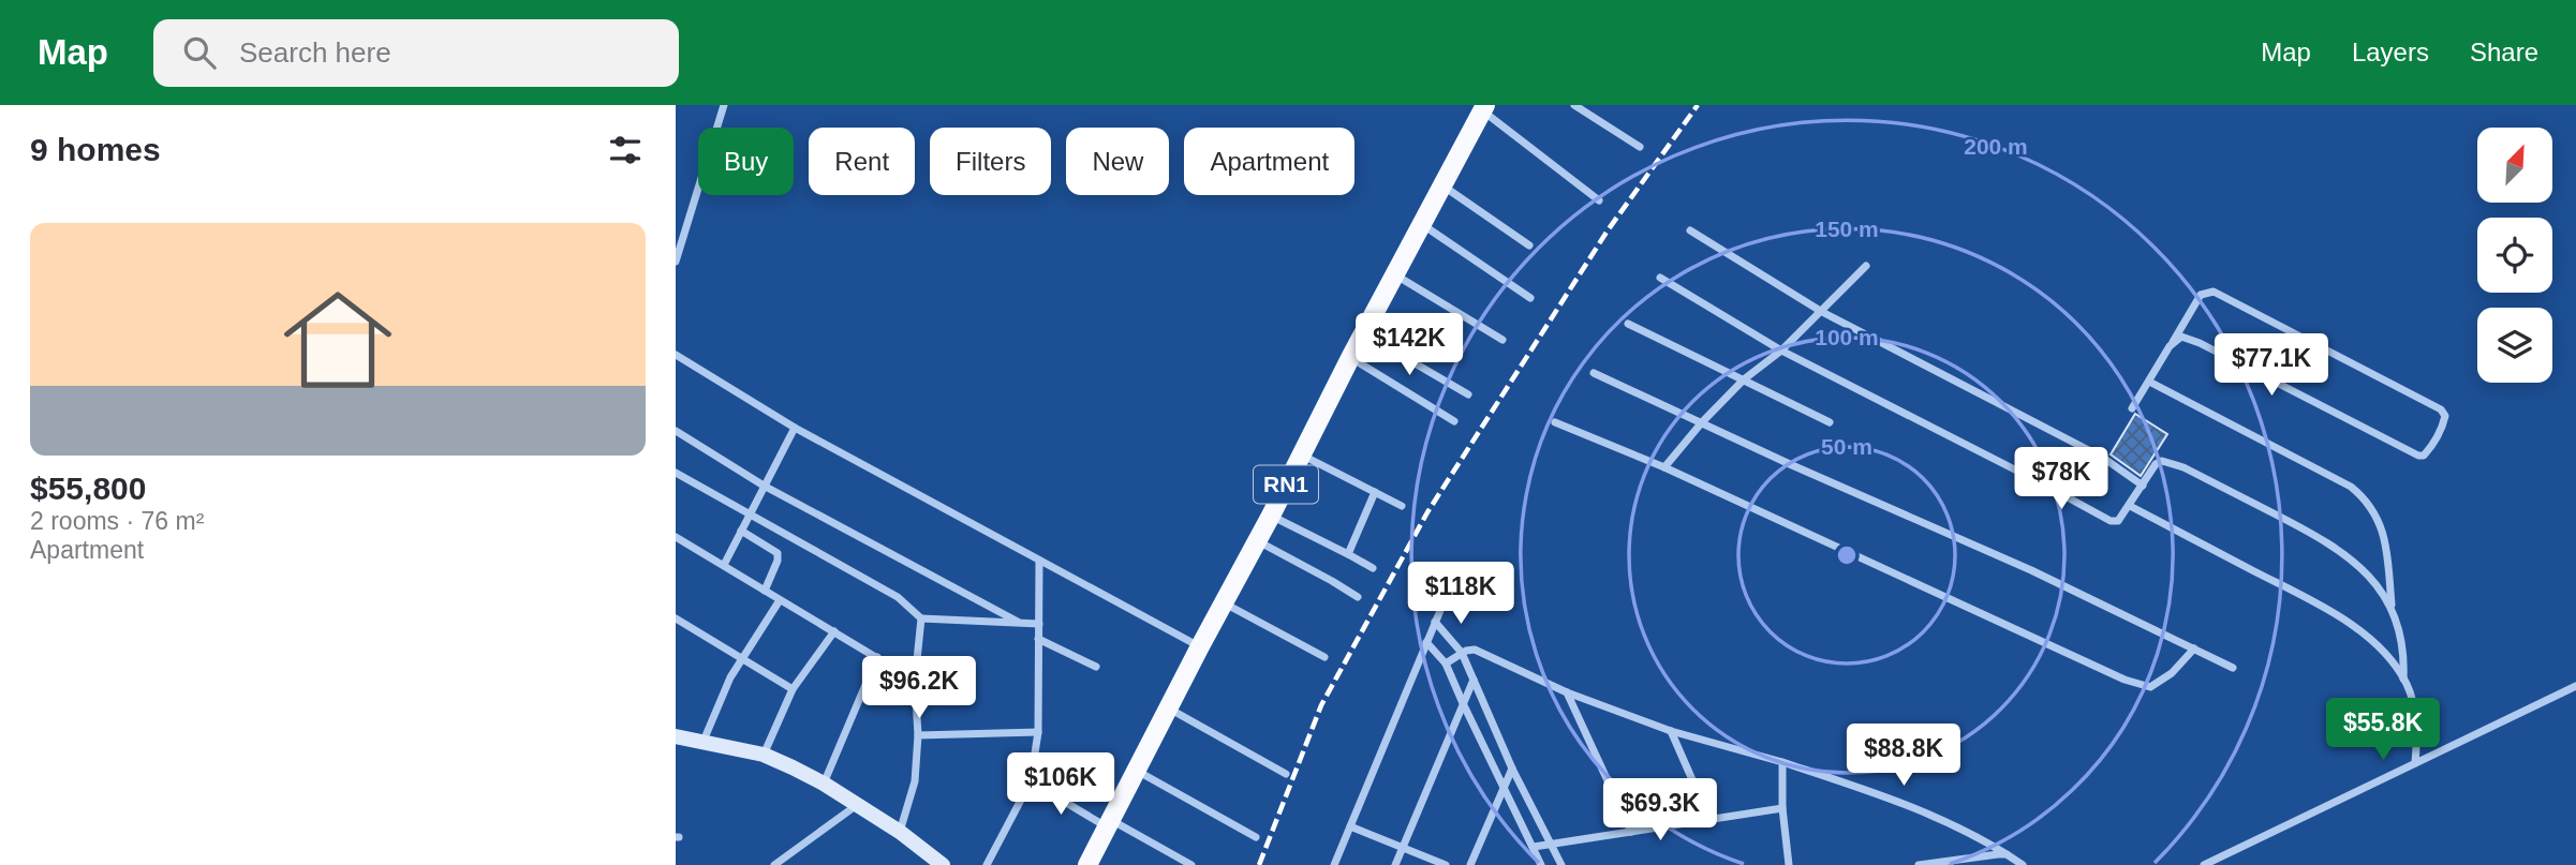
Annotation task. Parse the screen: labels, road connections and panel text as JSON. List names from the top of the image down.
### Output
{
  "streets": {
    "main road": ["RN1"]
  },
  "north": "top right",
  "page": {
    "header": "Map",
    "search": "Search here",
    "nav": ["Map", "Layers", "Share"],
    "heading": "9 homes",
    "chip": [
      "Buy",
      "Rent",
      "Filters",
      "New",
      "Apartment"
    ],
    "list": [
      {
        "name": "$55,800",
        "note": "2 rooms · 76 m² · Apartment"
      }
    ],
    "price": [
      "$142K",
      "$77.1K",
      "$78K",
      "$118K",
      "$96.2K",
      "$55.8K",
      "$88.8K",
      "$106K",
      "$69.3K"
    ]
  },
  "rings": [
    "200 m",
    "150 m",
    "100 m",
    "50 m"
  ]
}
